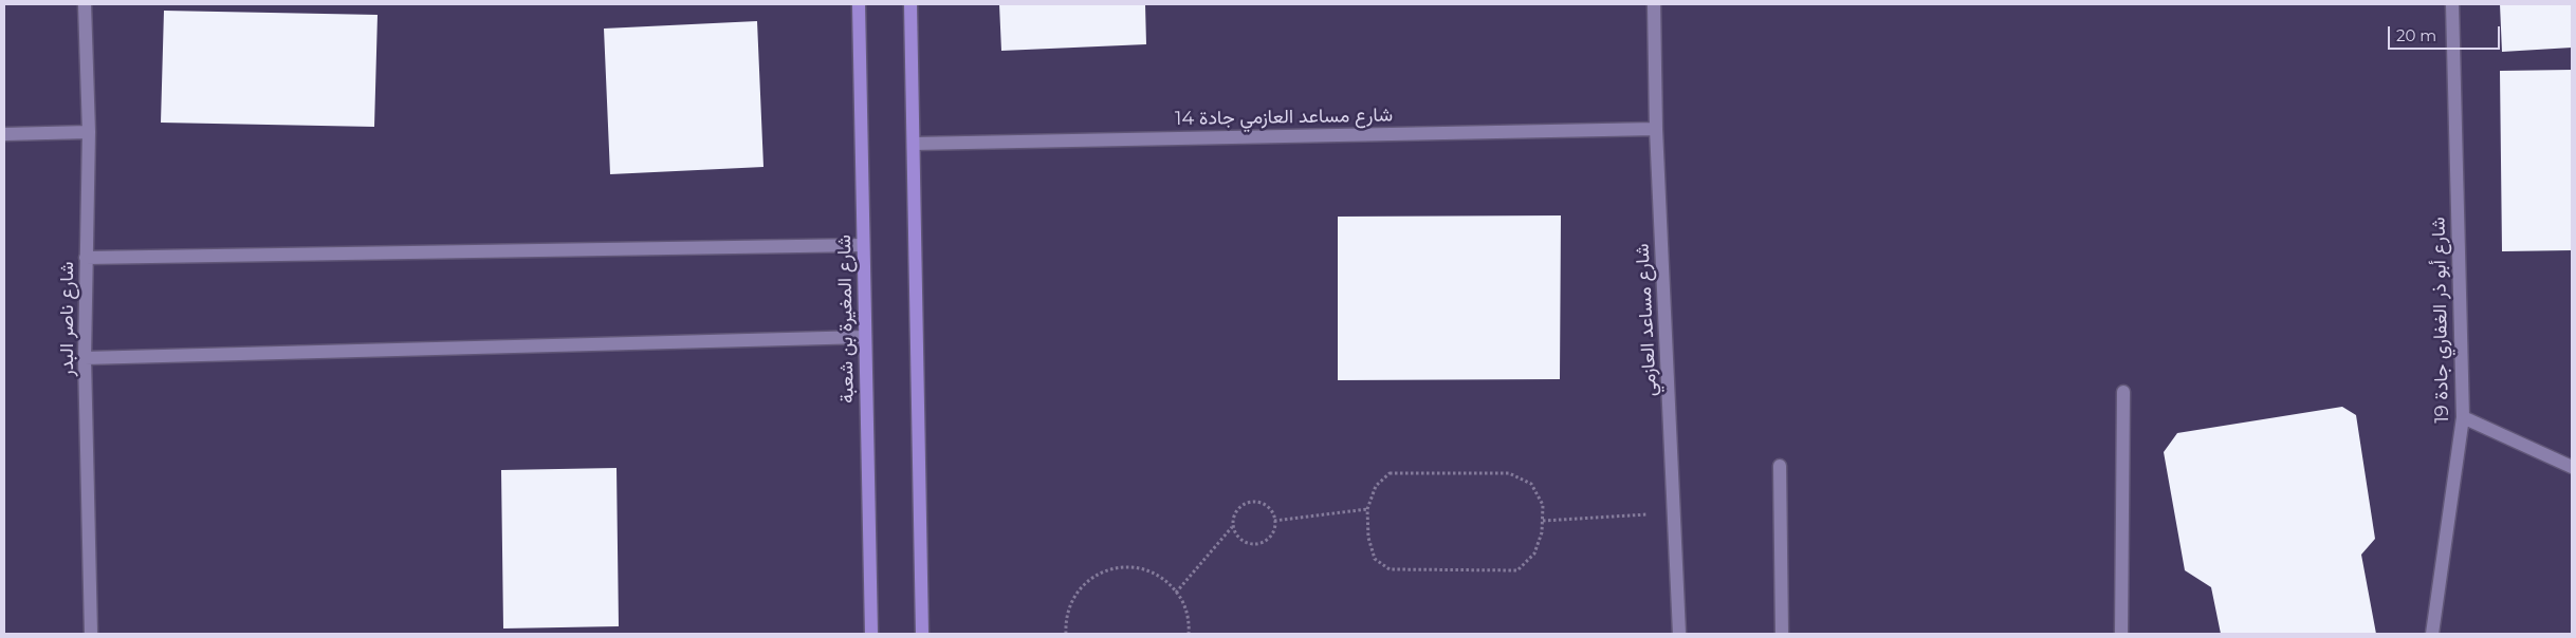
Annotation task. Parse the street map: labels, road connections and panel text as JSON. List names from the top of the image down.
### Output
{
  "streets": {
    "main road": ["شارع المغيرة بن شعبة"],
    "street": [
      "شارع مساعد العازمي جادة 14",
      "شارع ناصر البدر",
      "شارع مساعد العازمي",
      "شارع أبو ذر الغفاري جادة 19"
    ]
  },
  "crossings": [
    ["شارع مساعد العازمي جادة 14", "شارع مساعد العازمي"]
  ],
  "scale_bar": "20 m"
}
